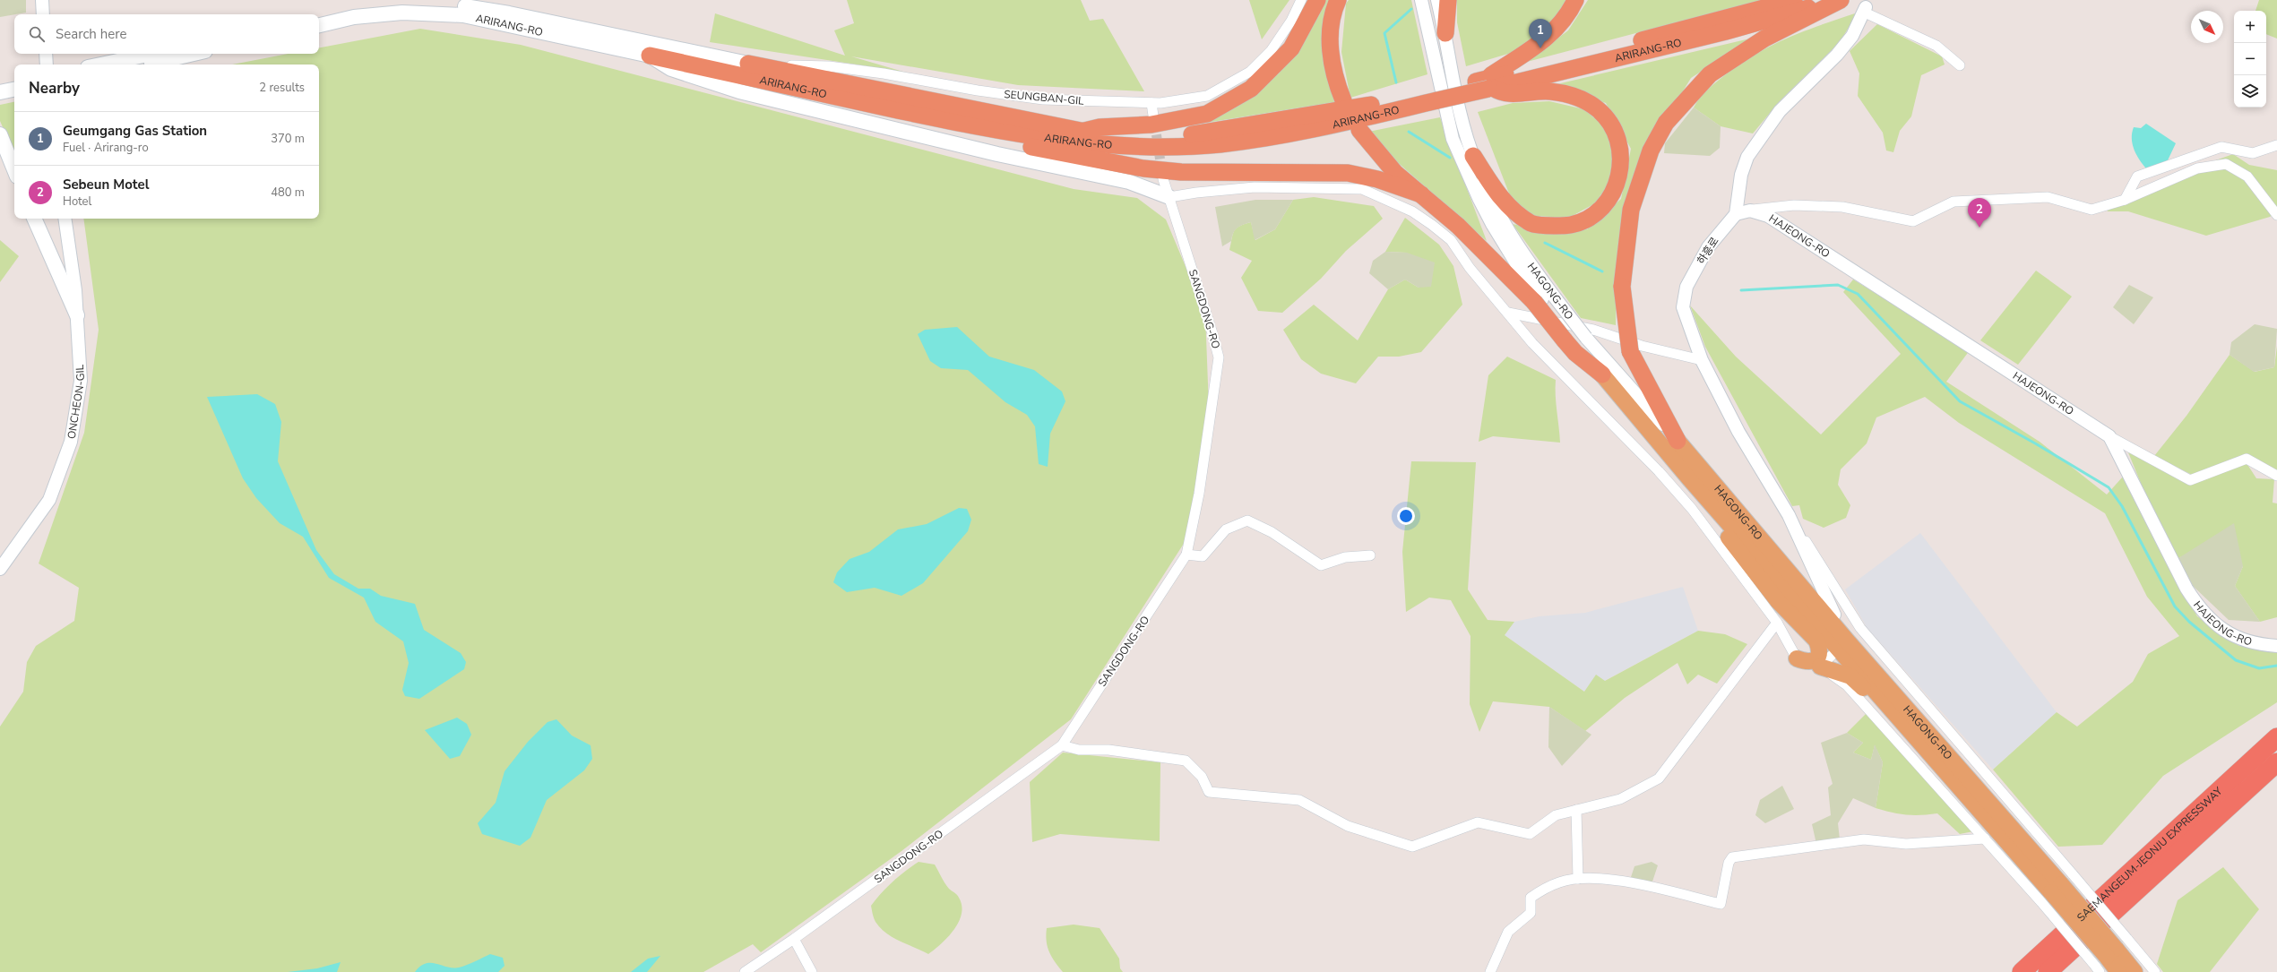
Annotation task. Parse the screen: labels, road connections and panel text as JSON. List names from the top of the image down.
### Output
{
  "streets": {
    "highway": ["ARIRANG-RO", "SAEMANGEUM-JEONJU EXPRESSWAY"],
    "main road": ["HAGONG-RO"],
    "street": [
      "SEUNGBAN-GIL",
      "HAJEONG-RO",
      "하흥로",
      "SANGDONG-RO",
      "ONCHEON-GIL"
    ]
  },
  "crossings": [
    ["ARIRANG-RO", "SEUNGBAN-GIL"],
    ["HAJEONG-RO", "하흥로"],
    ["하흥로", "HAGONG-RO"]
  ],
  "north": "bottom right",
  "page": {
    "map_buttons": ["+", "−"],
    "search": "Search here",
    "pins": ["1", "2"],
    "heading": ["Nearby", "2 results"],
    "list": [
      {
        "mark": "1",
        "name": "Geumgang Gas Station",
        "note": "Fuel · Arirang-ro",
        "value": "370 m"
      },
      {
        "mark": "2",
        "name": "Sebeun Motel",
        "note": "Hotel",
        "value": "480 m"
      }
    ]
  }
}
